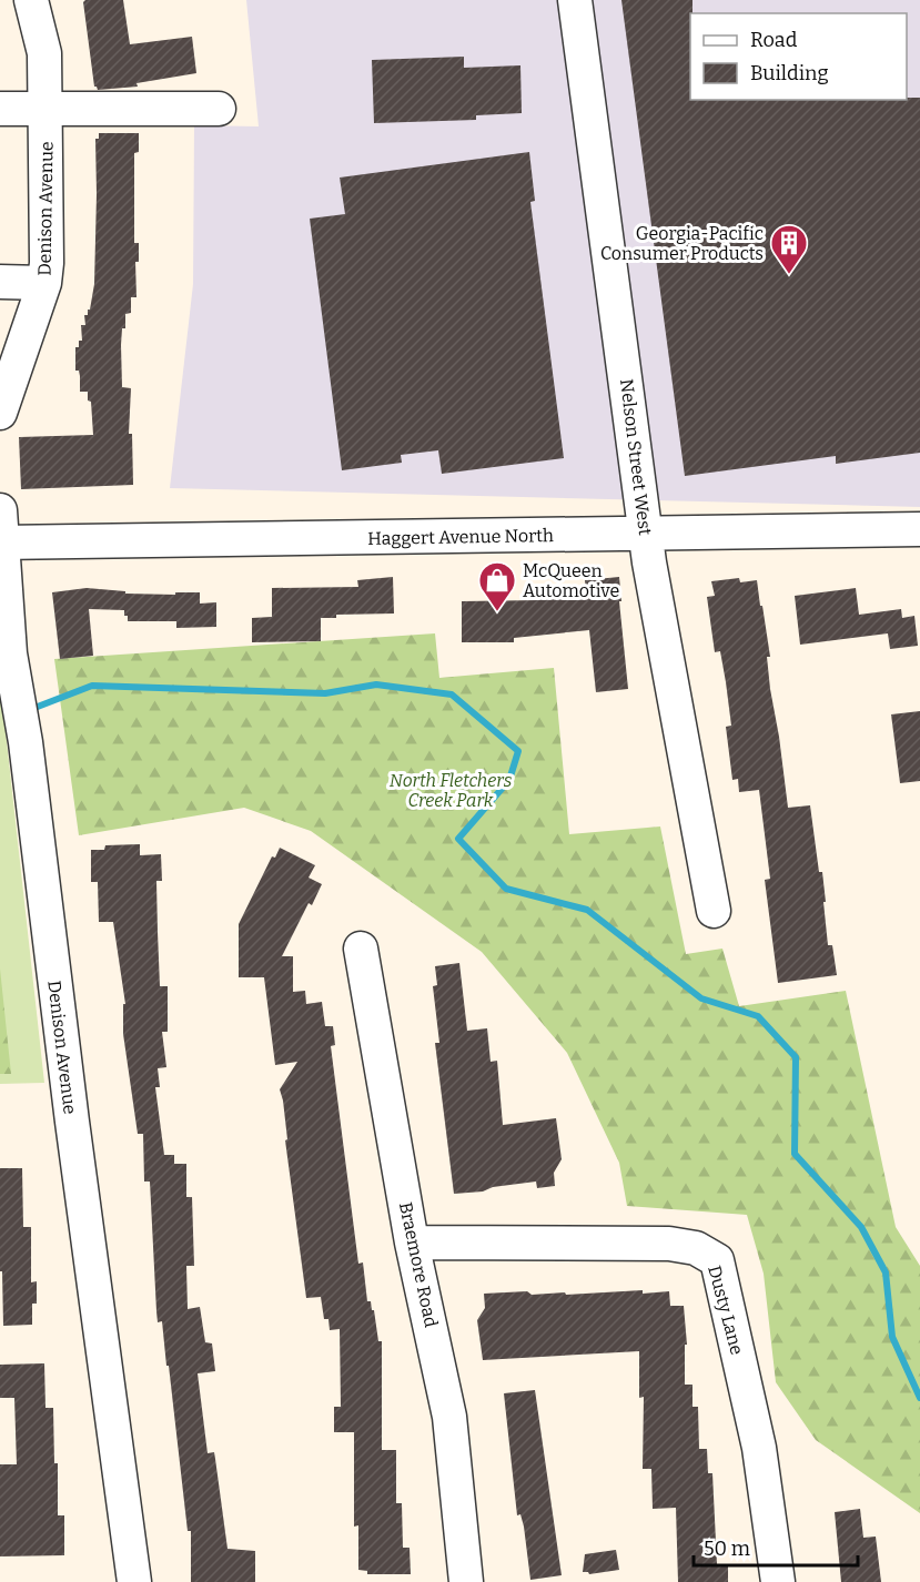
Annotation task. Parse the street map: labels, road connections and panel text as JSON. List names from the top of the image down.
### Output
{
  "streets": {
    "street": [
      "Denison Avenue",
      "Nelson Street West",
      "Haggert Avenue North",
      "Braemore Road",
      "Dusty Lane"
    ]
  },
  "crossings": [
    ["Denison Avenue", "Haggert Avenue North"],
    ["Nelson Street West", "Haggert Avenue North"],
    ["Braemore Road", "Dusty Lane"]
  ],
  "parks": ["North Fletchers Creek Park"],
  "places": {
    "building": ["Georgia-Pacific Consumer Products"],
    "shop": ["McQueen Automotive"]
  },
  "legend": ["Road", "Building"],
  "scale_bar": "50 m"
}
